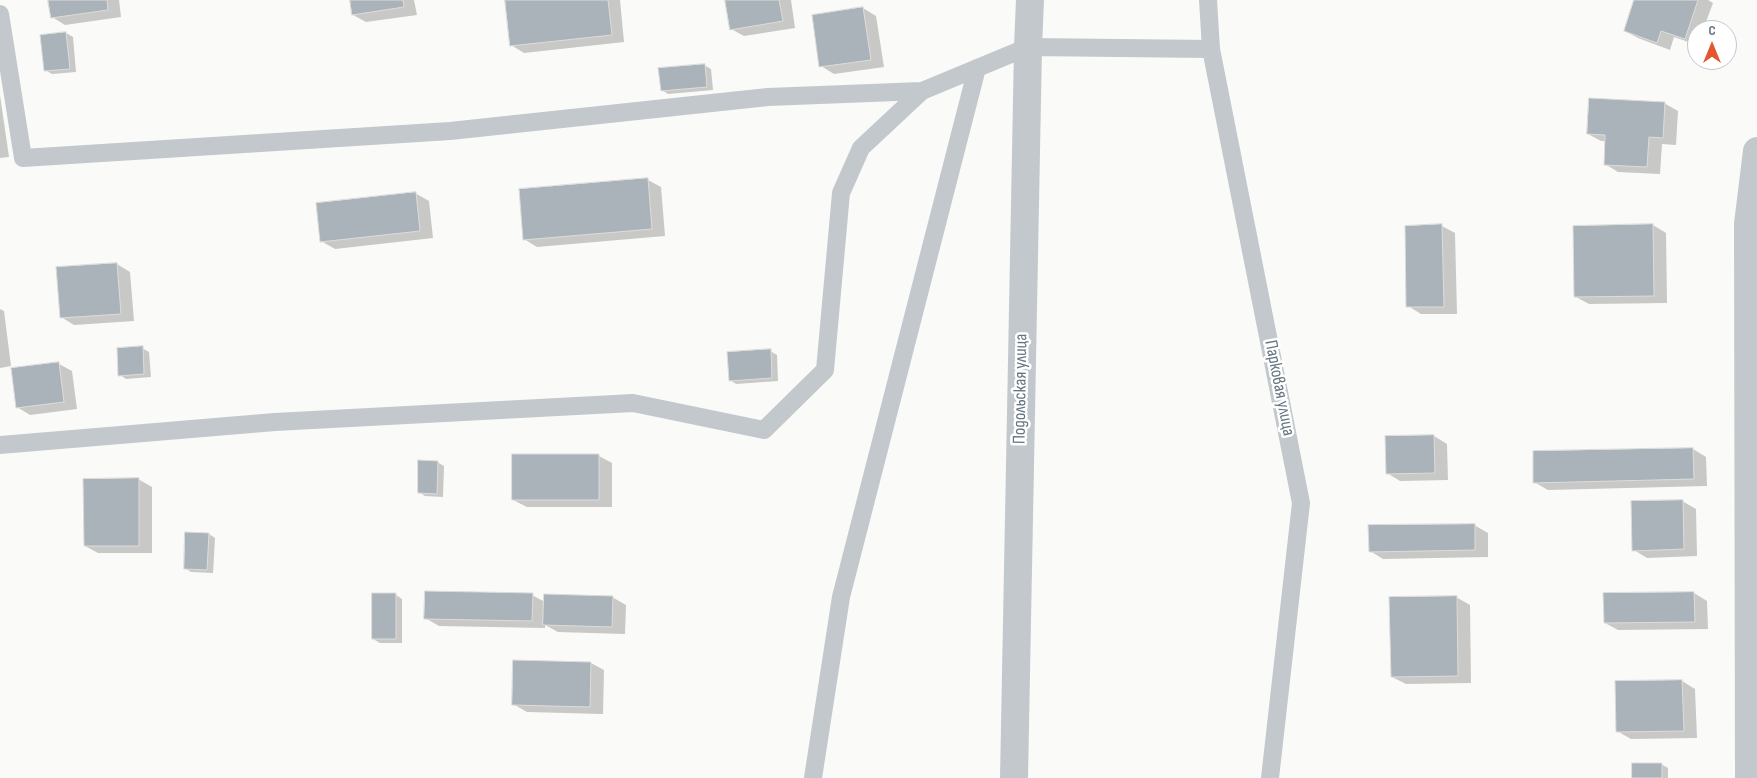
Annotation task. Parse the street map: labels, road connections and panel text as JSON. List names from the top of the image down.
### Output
{
  "streets": {
    "street": ["Подольская улица"],
    "lane": ["Парковая улица"]
  },
  "north": "top"
}
